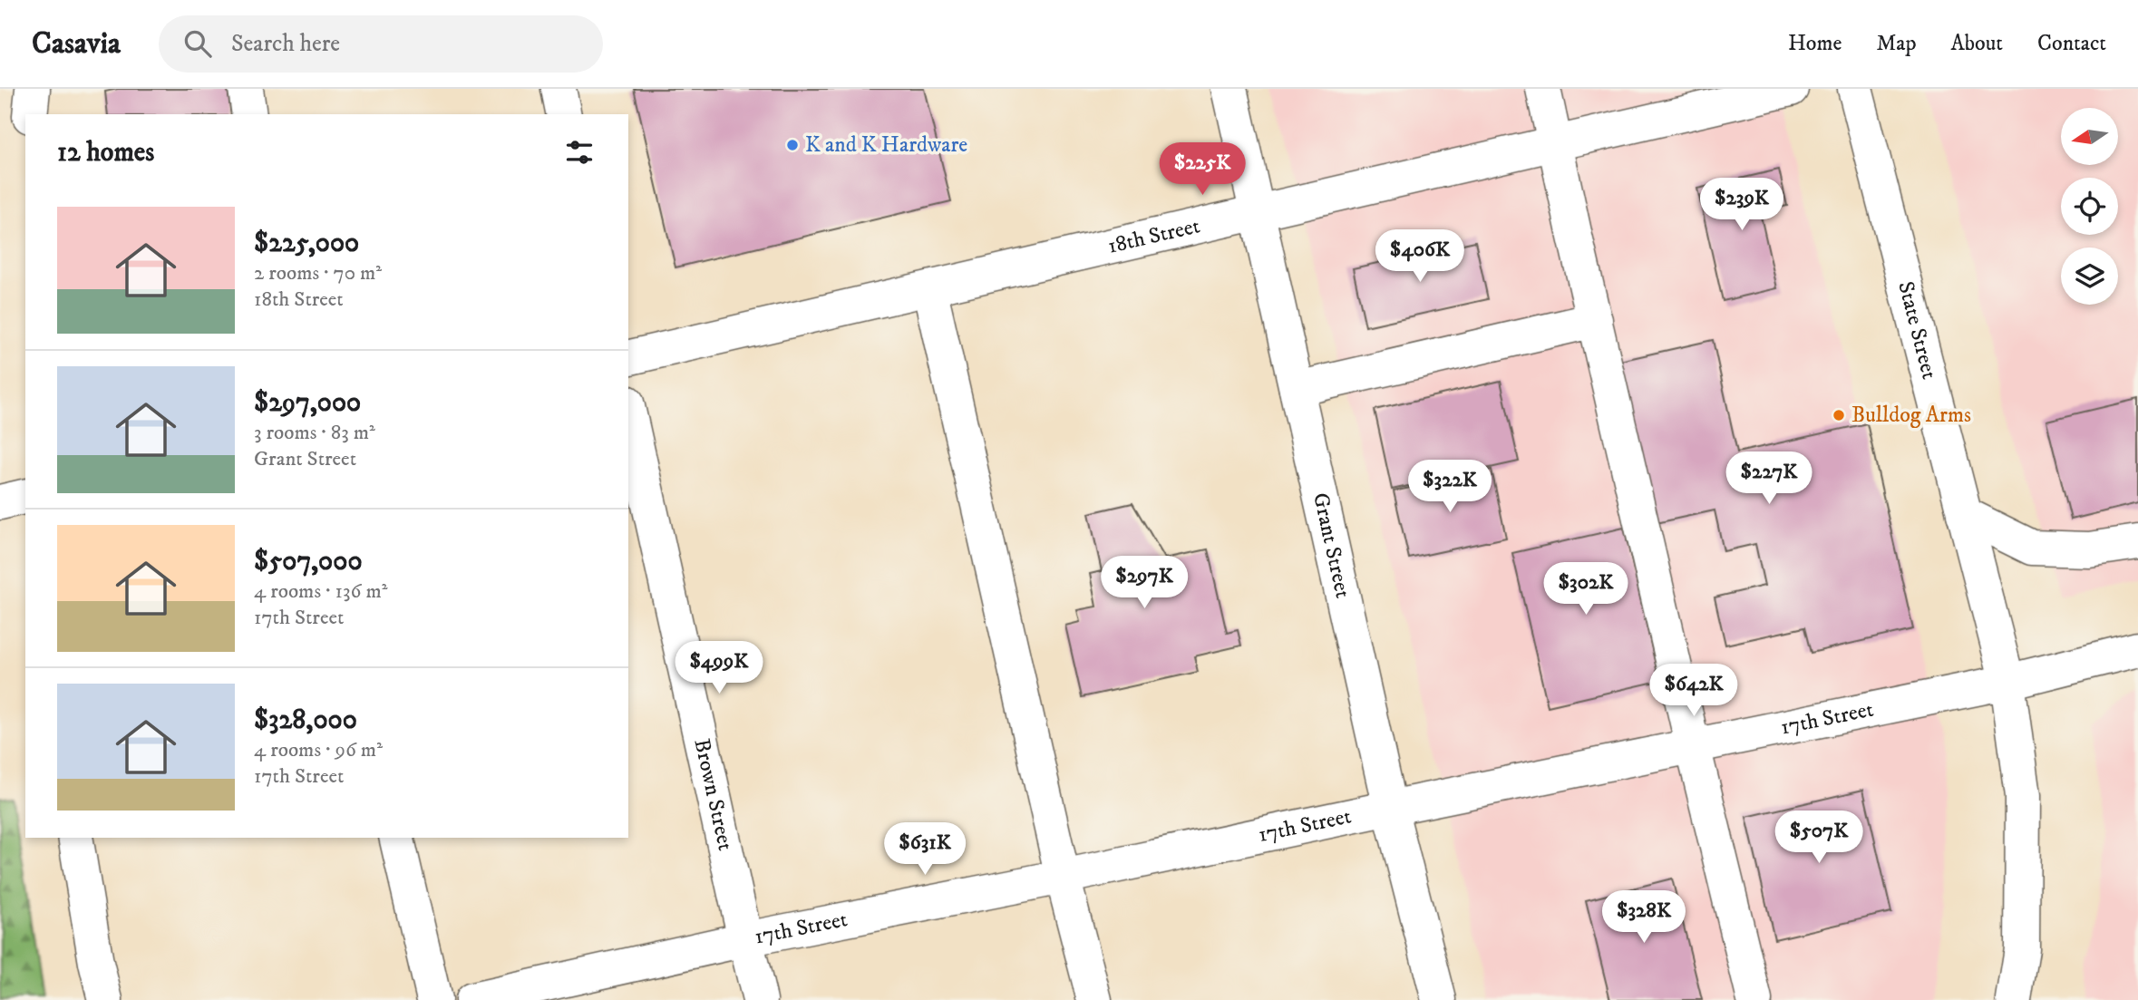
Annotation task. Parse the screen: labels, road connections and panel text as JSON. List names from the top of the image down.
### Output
{
  "streets": {
    "street": [
      "18th Street",
      "State Street",
      "Grant Street",
      "17th Street",
      "Brown Street"
    ]
  },
  "crossings": [
    ["18th Street", "Grant Street"],
    ["State Street", "17th Street"],
    ["Grant Street", "17th Street"],
    ["17th Street", "Brown Street"]
  ],
  "places": ["K and K Hardware", "Bulldog Arms"],
  "north": "left",
  "page": {
    "header": "Casavia",
    "search": "Search here",
    "nav": [
      "Home",
      "Map",
      "About",
      "Contact"
    ],
    "heading": "12 homes",
    "price": [
      "$225K",
      "$239K",
      "$406K",
      "$227K",
      "$322K",
      "$297K",
      "$302K",
      "$499K",
      "$642K",
      "$507K",
      "$631K",
      "$328K"
    ],
    "list": [
      {
        "name": "$225,000",
        "note": "2 rooms · 70 m² · 18th Street"
      },
      {
        "name": "$297,000",
        "note": "3 rooms · 83 m² · Grant Street"
      },
      {
        "name": "$507,000",
        "note": "4 rooms · 136 m² · 17th Street"
      },
      {
        "name": "$328,000",
        "note": "4 rooms · 96 m² · 17th Street"
      }
    ]
  }
}
